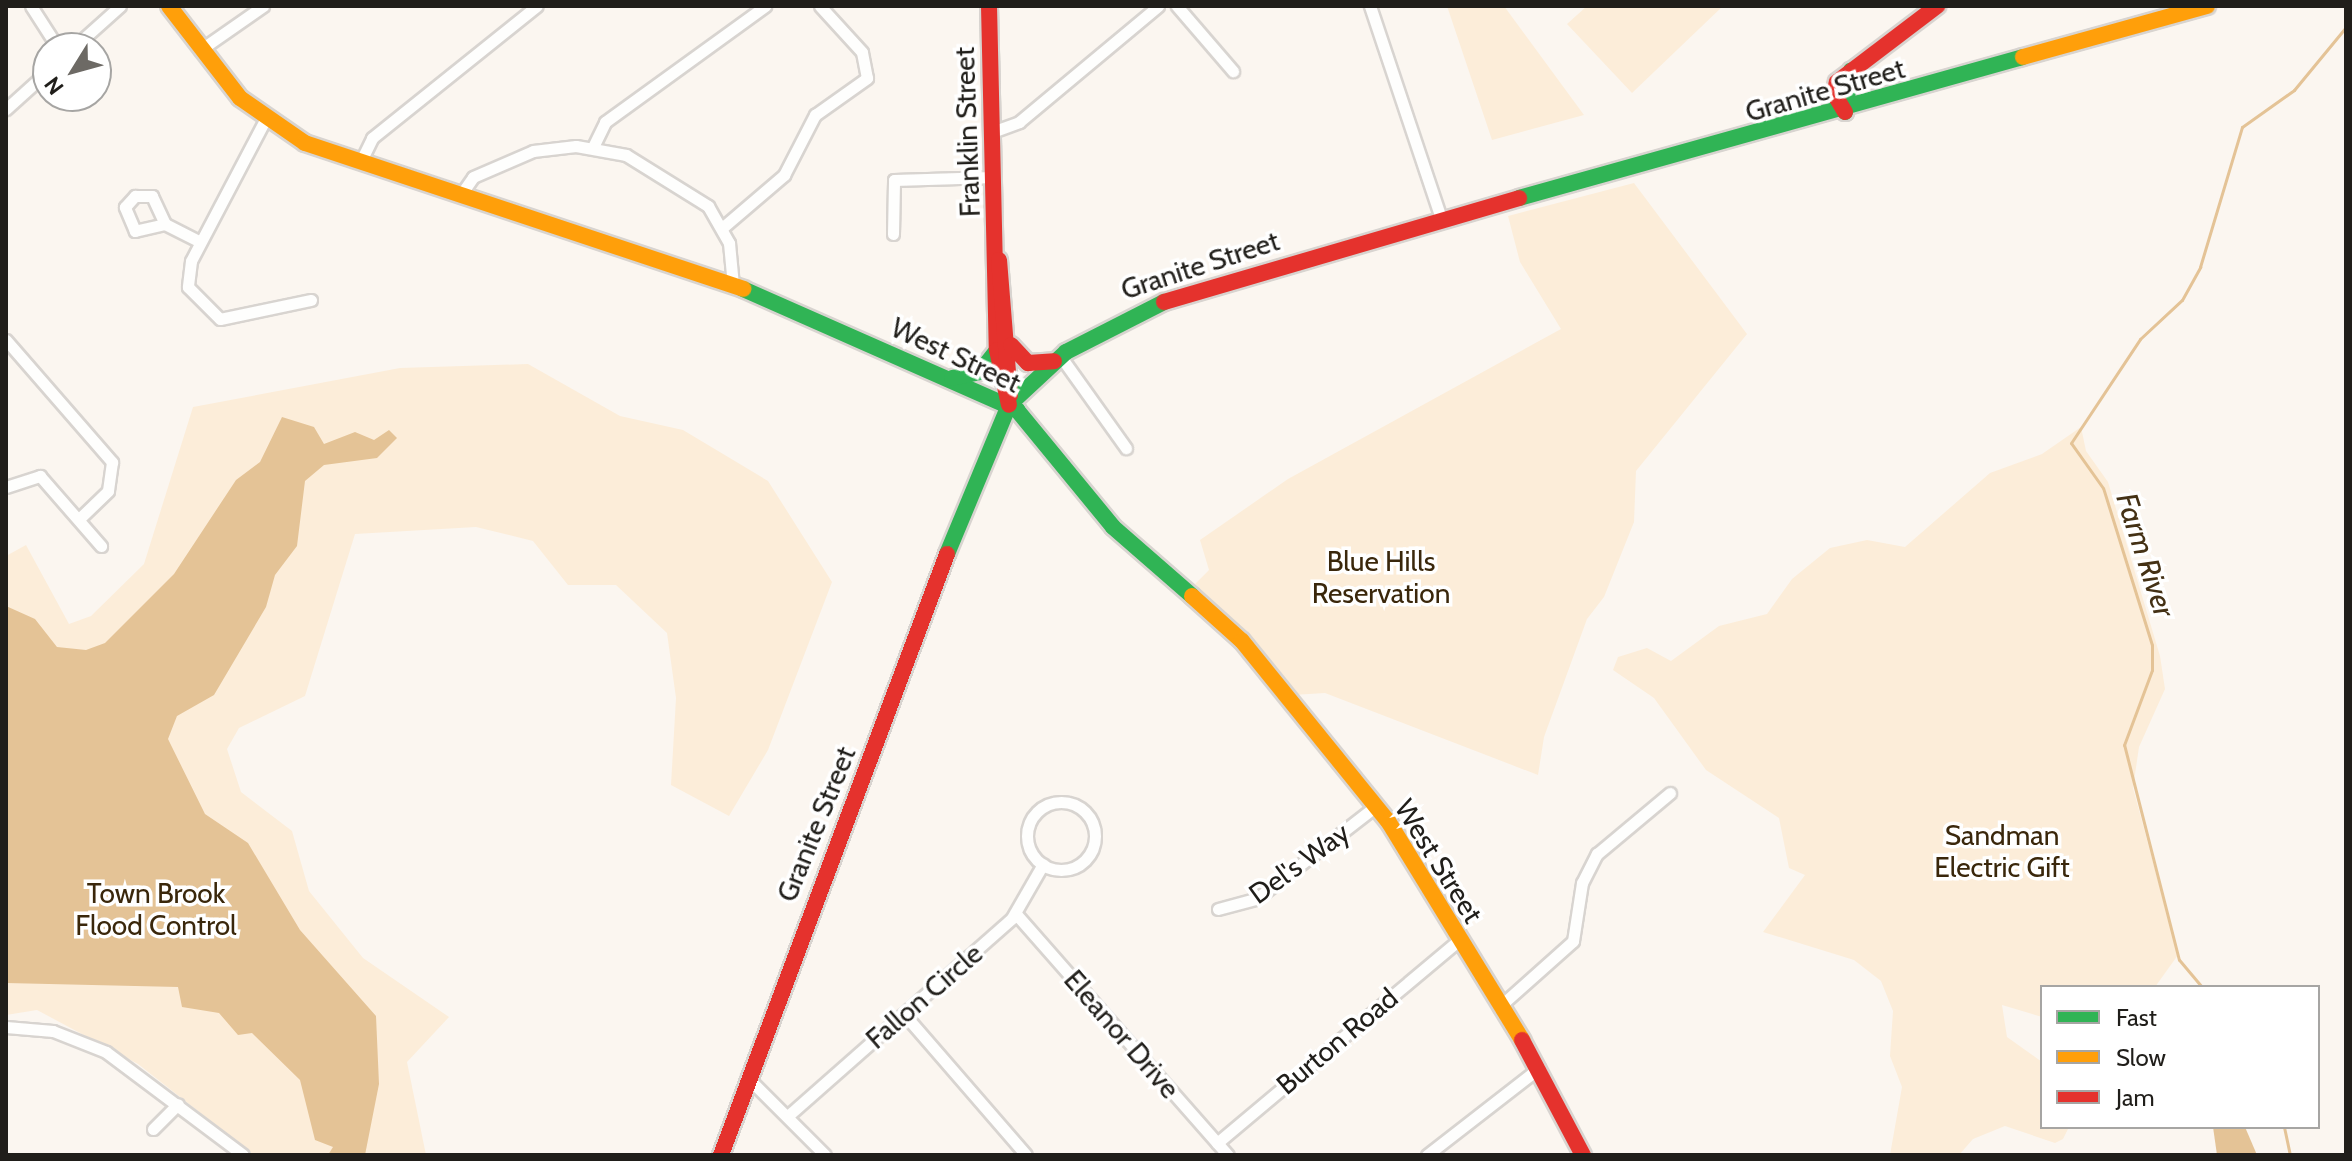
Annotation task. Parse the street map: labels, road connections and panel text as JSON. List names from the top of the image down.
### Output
{
  "streets": {
    "main road": ["Granite Street", "Franklin Street", "West Street"],
    "street": [
      "Del's Way",
      "Fallon Circle",
      "Eleanor Drive",
      "Burton Road"
    ]
  },
  "crossings": [
    ["Granite Street", "Franklin Street"],
    ["Granite Street", "West Street"],
    ["Franklin Street", "West Street"],
    ["West Street", "Del's Way"],
    ["West Street", "Burton Road"],
    ["Fallon Circle", "Eleanor Drive"],
    ["Eleanor Drive", "Burton Road"]
  ],
  "water": ["Farm River"],
  "parks": ["Blue Hills Reservation", "Sandman Electric Gift", "Town Brook Flood Control"],
  "legend": ["Fast", "Slow", "Jam"],
  "north": "bottom left"
}
